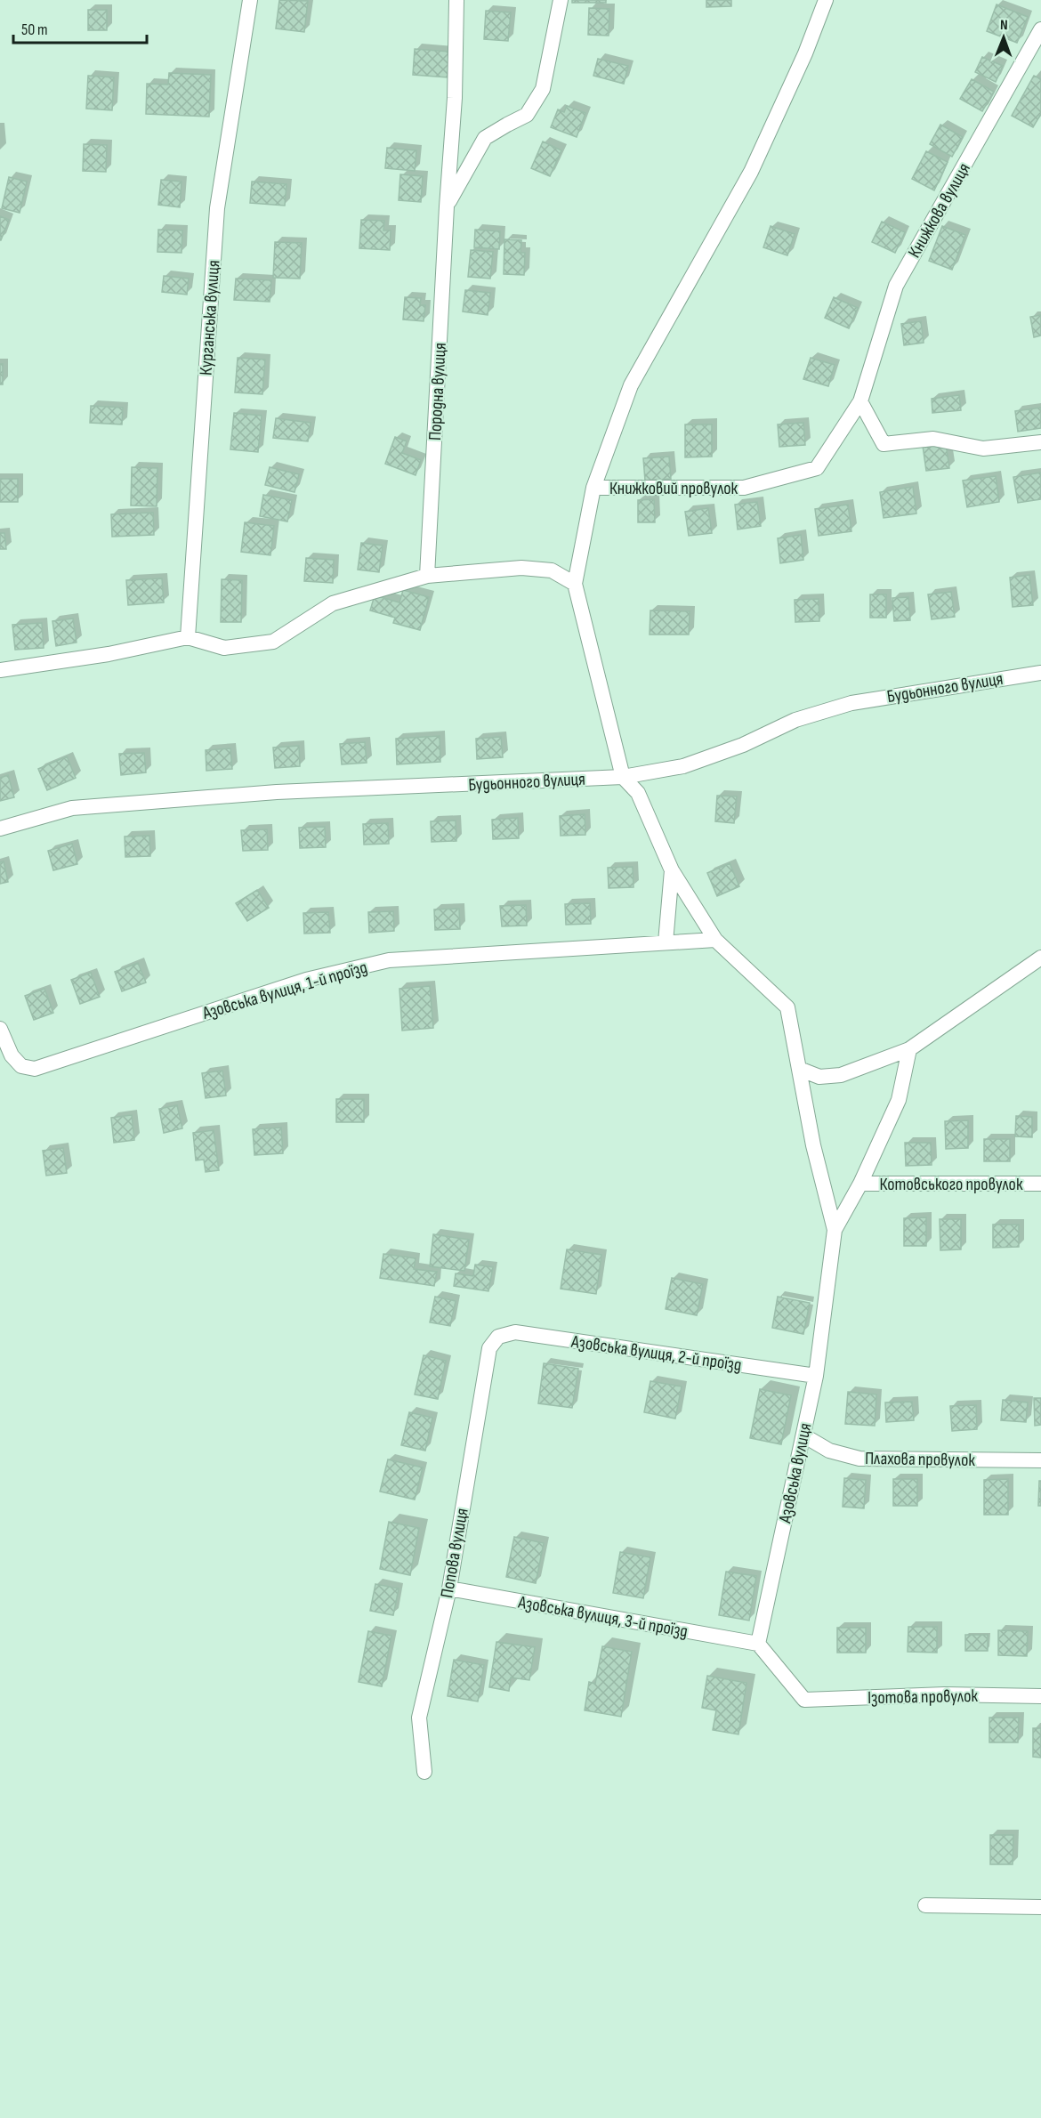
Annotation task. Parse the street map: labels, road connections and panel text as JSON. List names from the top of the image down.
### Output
{
  "streets": {
    "street": [
      "Книжкова вулиця",
      "Курганська вулиця",
      "Породна вулиця",
      "Книжковий провулок",
      "Будьонного вулиця",
      "Азовська вулиця, 1-й проїзд",
      "Котовського провулок",
      "Азовська вулиця, 2-й проїзд",
      "Плахова провулок",
      "Азовська вулиця",
      "Попова вулиця",
      "Азовська вулиця, 3-й проїзд",
      "Ізотова провулок"
    ]
  },
  "crossings": [
    ["Книжкова вулиця", "Книжковий провулок"],
    ["Азовська вулиця, 2-й проїзд", "Азовська вулиця"],
    ["Азовська вулиця, 2-й проїзд", "Попова вулиця"],
    ["Плахова провулок", "Азовська вулиця"],
    ["Азовська вулиця", "Азовська вулиця, 3-й проїзд"],
    ["Азовська вулиця", "Ізотова провулок"],
    ["Попова вулиця", "Азовська вулиця, 3-й проїзд"],
    ["Азовська вулиця, 3-й проїзд", "Ізотова провулок"]
  ],
  "scale_bar": "50 m",
  "north": "top"
}
